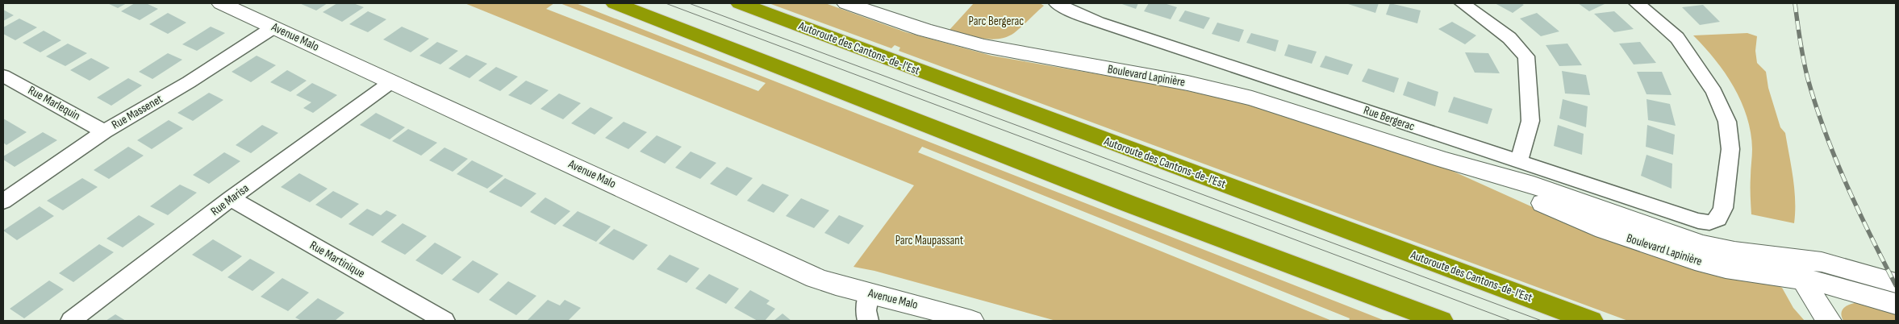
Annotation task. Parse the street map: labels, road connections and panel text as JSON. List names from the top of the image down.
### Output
{
  "streets": {
    "highway": ["Autoroute des Cantons-de-l'Est"],
    "main road": ["Avenue Malo", "Boulevard Lapinière"],
    "street": [
      "Rue Marlequin",
      "Rue Massenet",
      "Rue Bergerac",
      "Rue Marisa",
      "Rue Martinique"
    ]
  },
  "crossings": [
    ["Avenue Malo", "Rue Massenet"],
    ["Avenue Malo", "Rue Marisa"],
    ["Rue Marlequin", "Rue Massenet"],
    ["Rue Marisa", "Rue Martinique"]
  ],
  "parks": ["Parc Bergerac", "Parc Maupassant"]
}
